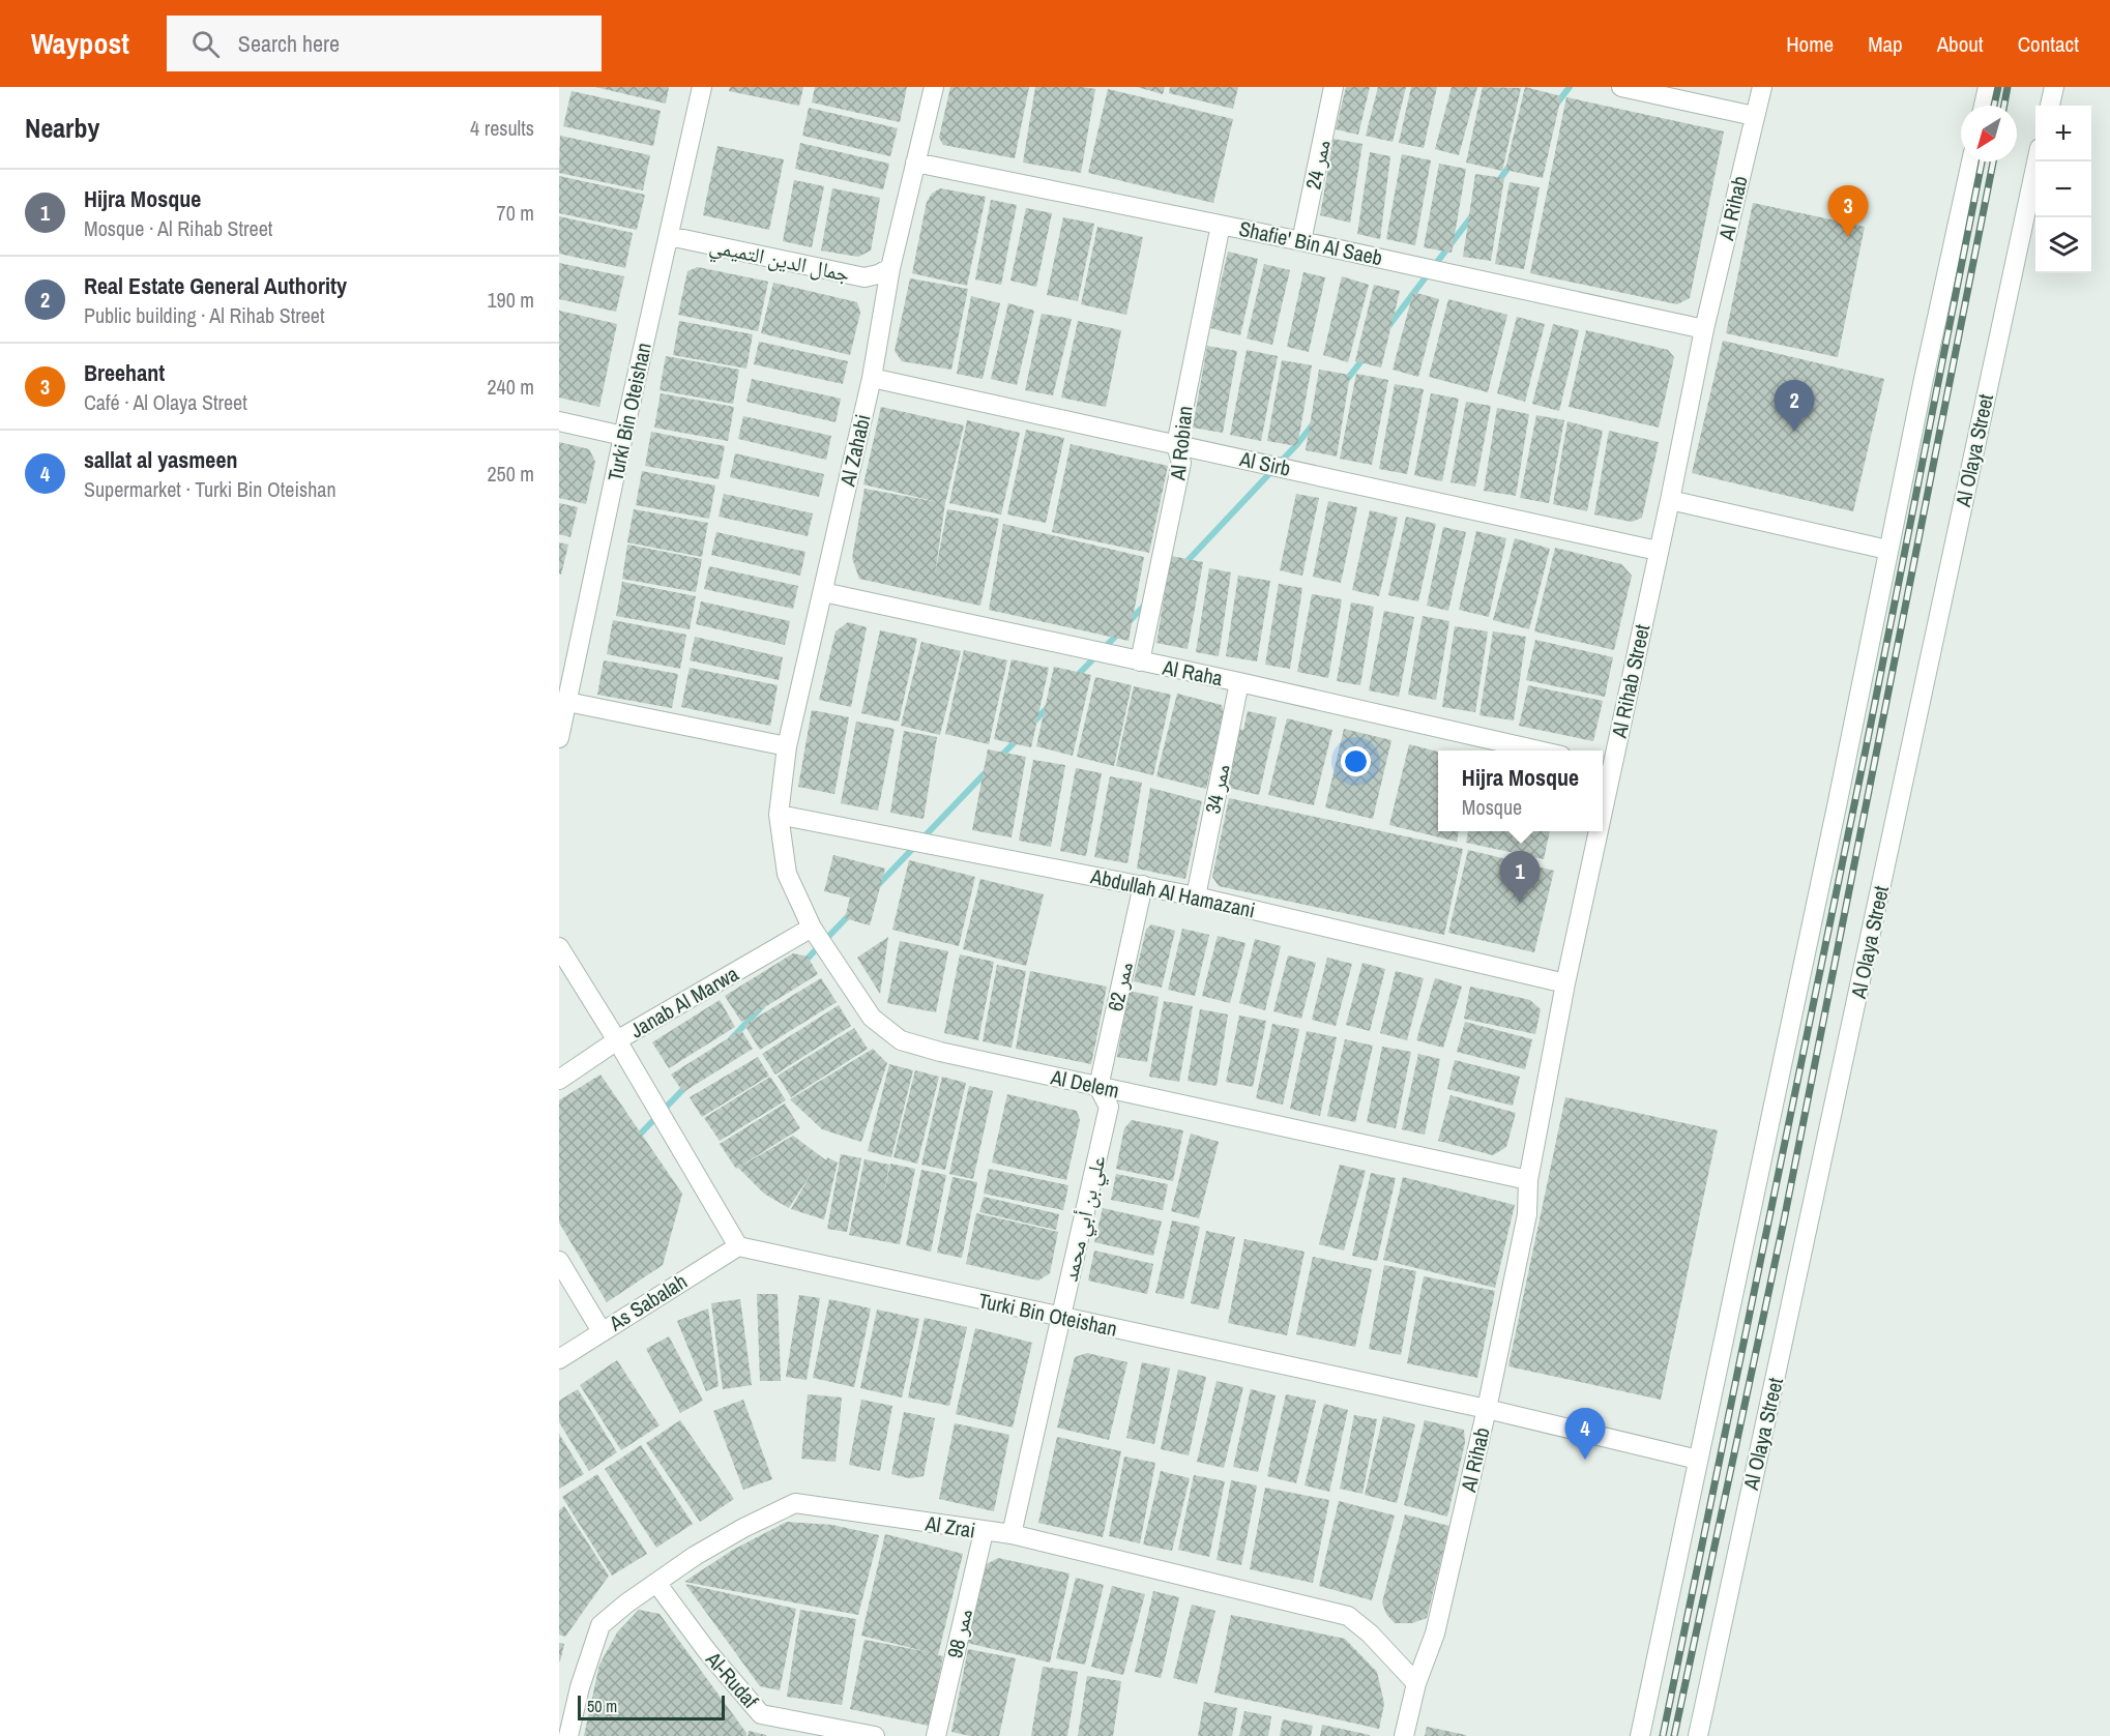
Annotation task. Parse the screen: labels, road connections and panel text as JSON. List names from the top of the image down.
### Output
{
  "streets": {
    "street": [
      "ممر 24",
      "Al Rihab",
      "Shafie' Bin Al Saeb",
      "جمال الدين التميمي",
      "Turki Bin Oteishan",
      "Al Robian",
      "Al Zahabi",
      "Al Olaya Street",
      "Al Sirb",
      "Al Raha",
      "Al Rihab Street",
      "ممر 34",
      "Abdullah Al Hamazani",
      "ممر 62",
      "Janab Al Marwa",
      "Al Delem",
      "علي بن أبي محمد",
      "As Sabalah",
      "Al Zrai",
      "ممر 98",
      "Al-Rudaf"
    ]
  },
  "crossings": [
    ["ممر 24", "Shafie' Bin Al Saeb"],
    ["Al Rihab", "Shafie' Bin Al Saeb"],
    ["Al Rihab", "Turki Bin Oteishan"],
    ["Al Rihab", "Al Rihab Street"],
    ["Al Rihab", "Al Delem"],
    ["Al Rihab", "Al Zrai"],
    ["Shafie' Bin Al Saeb", "Al Robian"],
    ["Shafie' Bin Al Saeb", "Al Zahabi"],
    ["Shafie' Bin Al Saeb", "Al Rihab Street"],
    ["جمال الدين التميمي", "Turki Bin Oteishan"],
    ["جمال الدين التميمي", "Al Zahabi"],
    ["Turki Bin Oteishan", "علي بن أبي محمد"],
    ["Turki Bin Oteishan", "As Sabalah"],
    ["Al Robian", "Al Sirb"],
    ["Al Robian", "Al Raha"],
    ["Al Zahabi", "Al Sirb"],
    ["Al Zahabi", "Al Raha"],
    ["Al Zahabi", "Abdullah Al Hamazani"],
    ["Al Zahabi", "Al Delem"],
    ["Al Sirb", "Al Rihab Street"],
    ["Al Raha", "ممر 34"],
    ["Al Rihab Street", "Abdullah Al Hamazani"],
    ["Al Rihab Street", "Al Delem"],
    ["ممر 34", "Abdullah Al Hamazani"],
    ["Abdullah Al Hamazani", "ممر 62"],
    ["Abdullah Al Hamazani", "Al Delem"],
    ["ممر 62", "Al Delem"],
    ["ممر 62", "علي بن أبي محمد"],
    ["Janab Al Marwa", "Al Delem"],
    ["Al Delem", "علي بن أبي محمد"],
    ["علي بن أبي محمد", "Al Zrai"],
    ["Al Zrai", "ممر 98"],
    ["Al Zrai", "Al-Rudaf"]
  ],
  "scale_bar": "50 m",
  "north": "bottom left",
  "page": {
    "header": "Waypost",
    "search": "Search here",
    "nav": [
      "Home",
      "Map",
      "About",
      "Contact"
    ],
    "heading": ["Nearby", "4 results"],
    "map_buttons": ["+", "−"],
    "list": [
      {
        "mark": "1",
        "name": "Hijra Mosque",
        "note": "Mosque · Al Rihab Street",
        "value": "70 m"
      },
      {
        "mark": "2",
        "name": "Real Estate General Authority",
        "note": "Public building · Al Rihab Street",
        "value": "190 m"
      },
      {
        "mark": "3",
        "name": "Breehant",
        "note": "Café · Al Olaya Street",
        "value": "240 m"
      },
      {
        "mark": "4",
        "name": "sallat al yasmeen",
        "note": "Supermarket · Turki Bin Oteishan",
        "value": "250 m"
      }
    ],
    "pins": [
      "3",
      "2",
      "1",
      "4"
    ],
    "popup": ["Hijra Mosque", "Mosque"],
    "scale": "50 m"
  }
}
